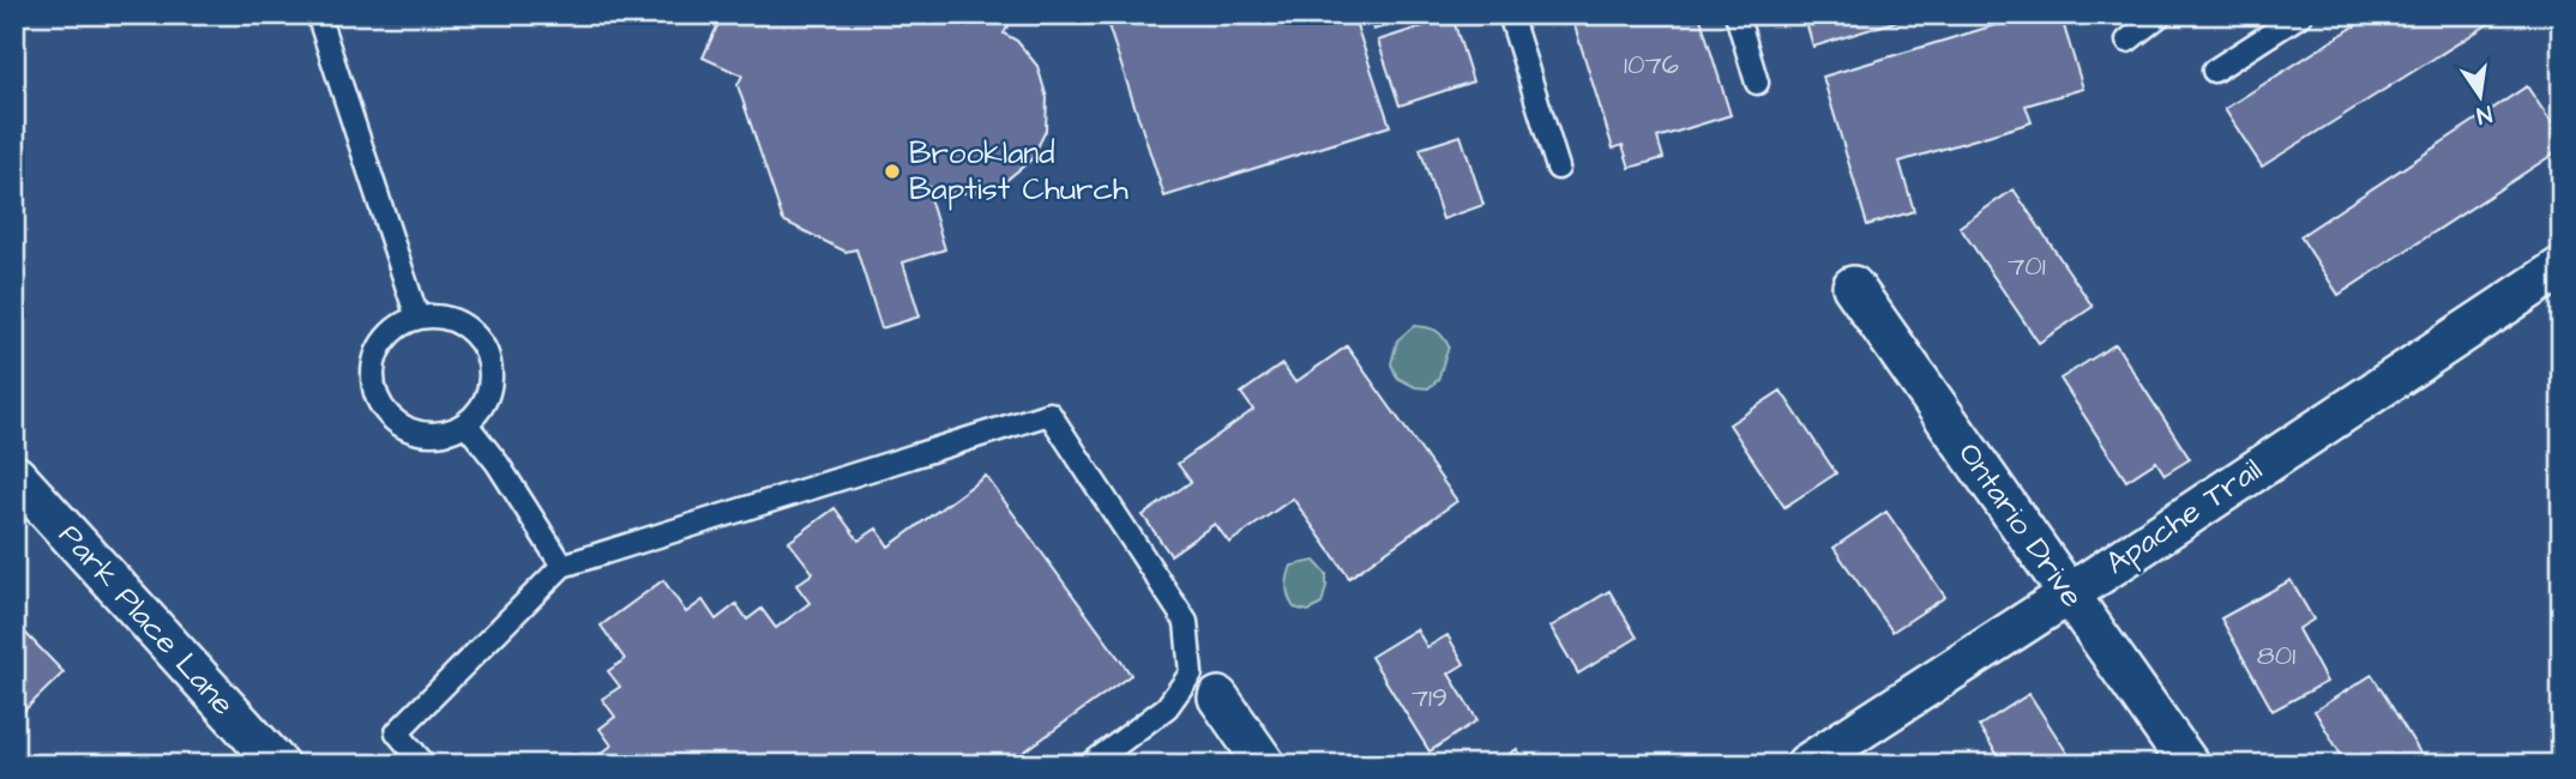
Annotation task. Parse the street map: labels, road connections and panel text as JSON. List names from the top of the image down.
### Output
{
  "streets": {
    "street": ["Apache Trail", "Ontario Drive", "Park Place Lane"]
  },
  "crossings": [
    ["Apache Trail", "Ontario Drive"]
  ],
  "places": ["Brookland Baptist Church"],
  "house_numbers": [
    "1076",
    "701",
    "801",
    "719"
  ],
  "north": "bottom"
}
